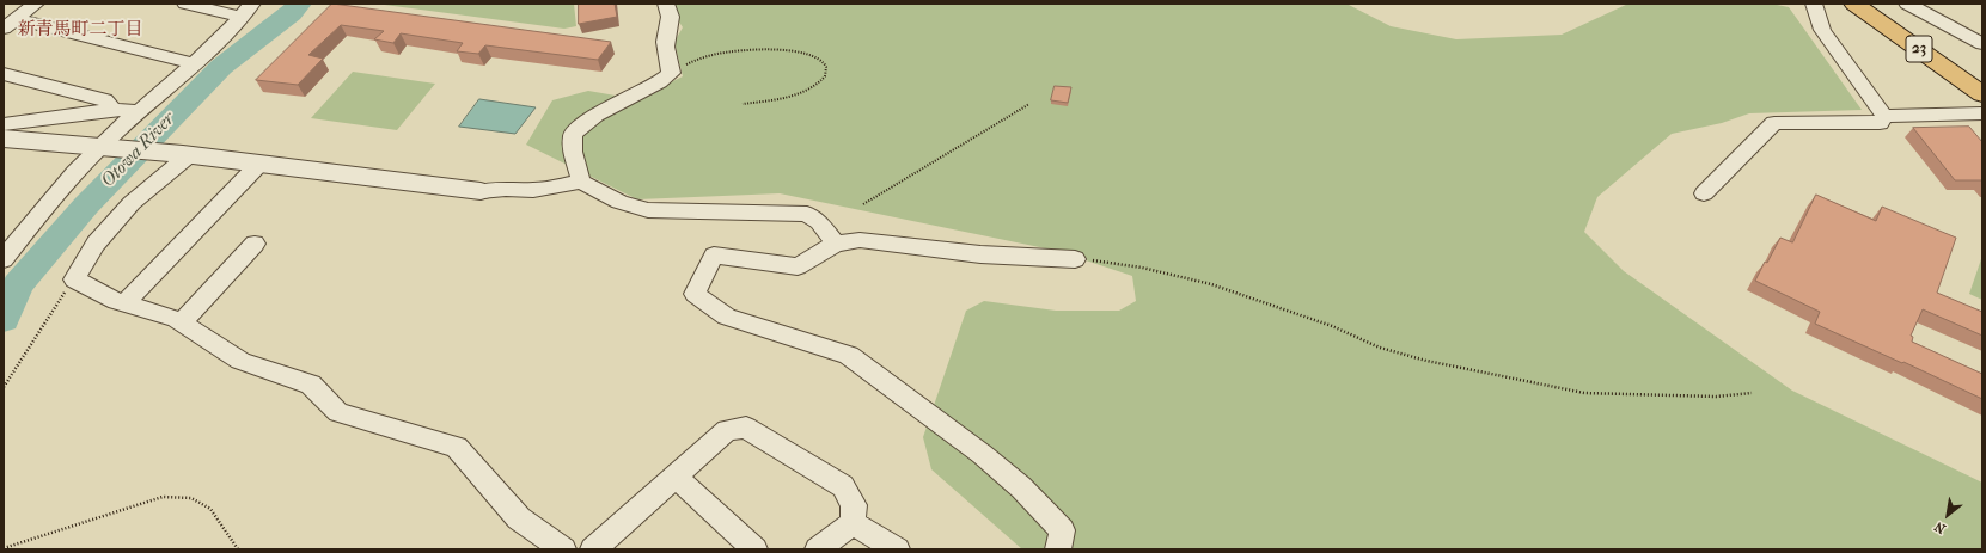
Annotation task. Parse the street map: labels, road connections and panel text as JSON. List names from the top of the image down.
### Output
{
  "streets": {
    "highway": ["23"]
  },
  "districts": ["新青馬町二丁目"],
  "water": ["Otowa River"],
  "north": "bottom left"
}
